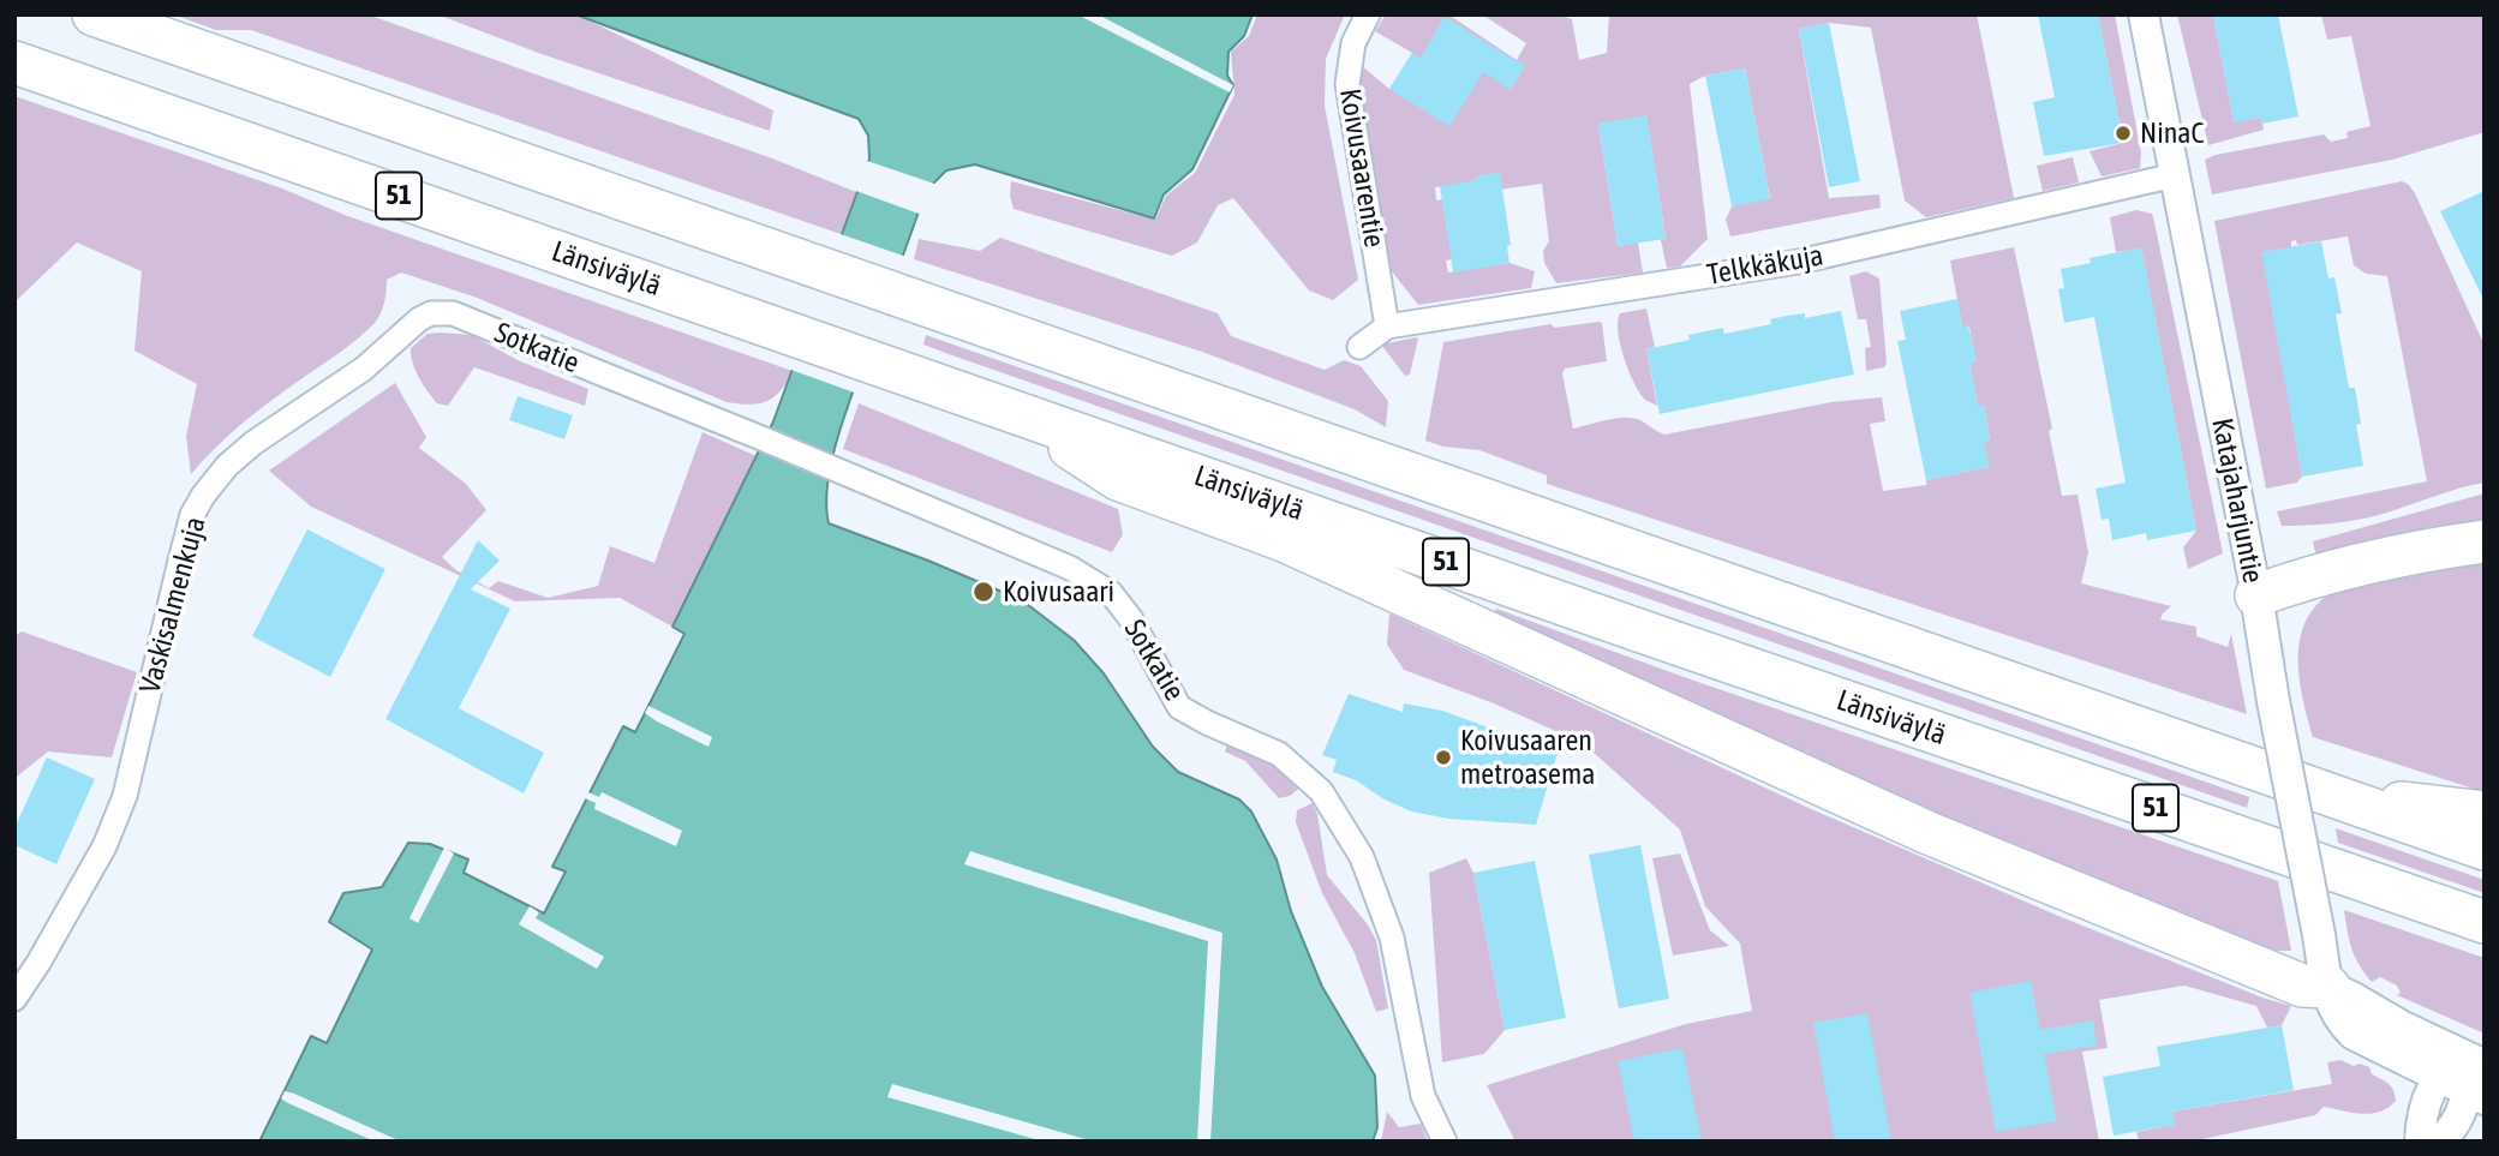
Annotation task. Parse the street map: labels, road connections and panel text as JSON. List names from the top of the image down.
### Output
{
  "streets": {
    "highway": ["51", "Länsiväylä"],
    "main road": ["Katajaharjuntie"],
    "street": [
      "Koivusaarentie",
      "Telkkäkuja",
      "Sotkatie",
      "Vaskisalmenkuja"
    ]
  },
  "crossings": [
    ["Koivusaarentie", "Telkkäkuja"],
    ["Telkkäkuja", "Katajaharjuntie"],
    ["Sotkatie", "Vaskisalmenkuja"]
  ],
  "places": ["NinaC", "Koivusaari", "Koivusaaren metroasema"]
}
